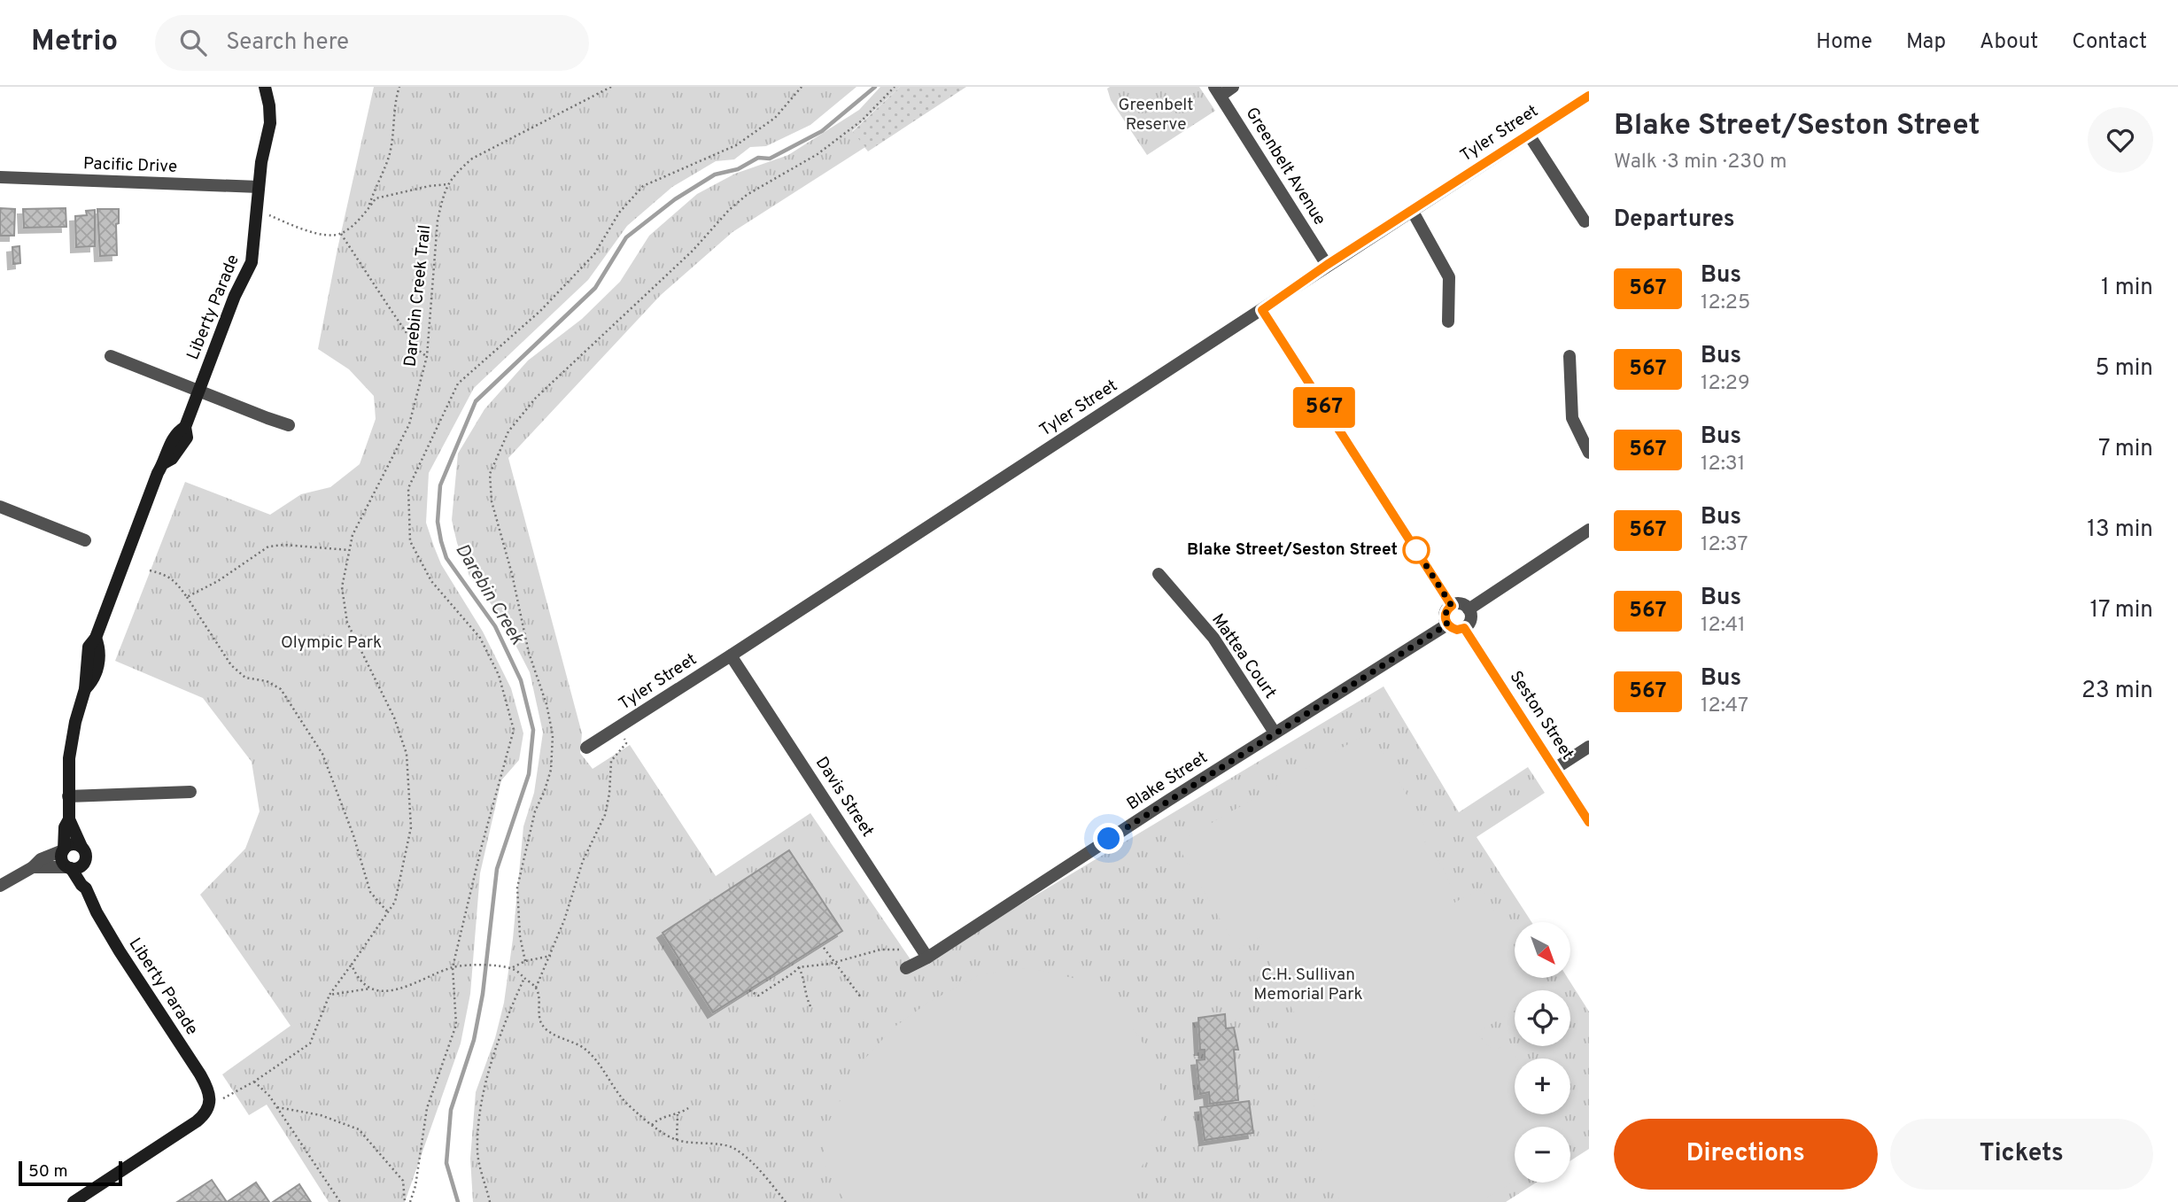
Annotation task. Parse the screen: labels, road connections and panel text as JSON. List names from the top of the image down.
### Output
{
  "streets": {
    "street": [
      "Tyler Street",
      "Pacific Drive",
      "Greenbelt Avenue",
      "Liberty Parade",
      "Mattea Court",
      "Seston Street",
      "Blake Street",
      "Davis Street"
    ],
    "path": ["Darebin Creek Trail"]
  },
  "crossings": [
    ["Tyler Street", "Greenbelt Avenue"],
    ["Tyler Street", "Davis Street"],
    ["Pacific Drive", "Liberty Parade"],
    ["Darebin Creek Trail", "Liberty Parade"],
    ["Mattea Court", "Blake Street"],
    ["Seston Street", "Blake Street"],
    ["Blake Street", "Davis Street"]
  ],
  "water": ["Darebin Creek"],
  "parks": ["Greenbelt Reserve", "Olympic Park", "C.H. Sullivan Memorial Park"],
  "places": ["Blake Street/Seston Street"],
  "lines": ["bus line 567"],
  "scale_bar": "50 m",
  "north": "bottom right",
  "page": {
    "header": "Metrio",
    "search": "Search here",
    "nav": [
      "Home",
      "Map",
      "About",
      "Contact"
    ],
    "on_map": "567",
    "heading": [
      ["Blake Street/Seston Street", "Walk · 3 min · 230 m"],
      "Departures"
    ],
    "list": [
      {
        "mark": "567",
        "name": "Bus",
        "note": "12:25",
        "value": "1 min"
      },
      {
        "mark": "567",
        "name": "Bus",
        "note": "12:29",
        "value": "5 min"
      },
      {
        "mark": "567",
        "name": "Bus",
        "note": "12:31",
        "value": "7 min"
      },
      {
        "mark": "567",
        "name": "Bus",
        "note": "12:37",
        "value": "13 min"
      },
      {
        "mark": "567",
        "name": "Bus",
        "note": "12:41",
        "value": "17 min"
      },
      {
        "mark": "567",
        "name": "Bus",
        "note": "12:47",
        "value": "23 min"
      }
    ],
    "map_buttons": ["+", "−"],
    "buttons": ["Directions", "Tickets"],
    "scale": "50 m"
  }
}
